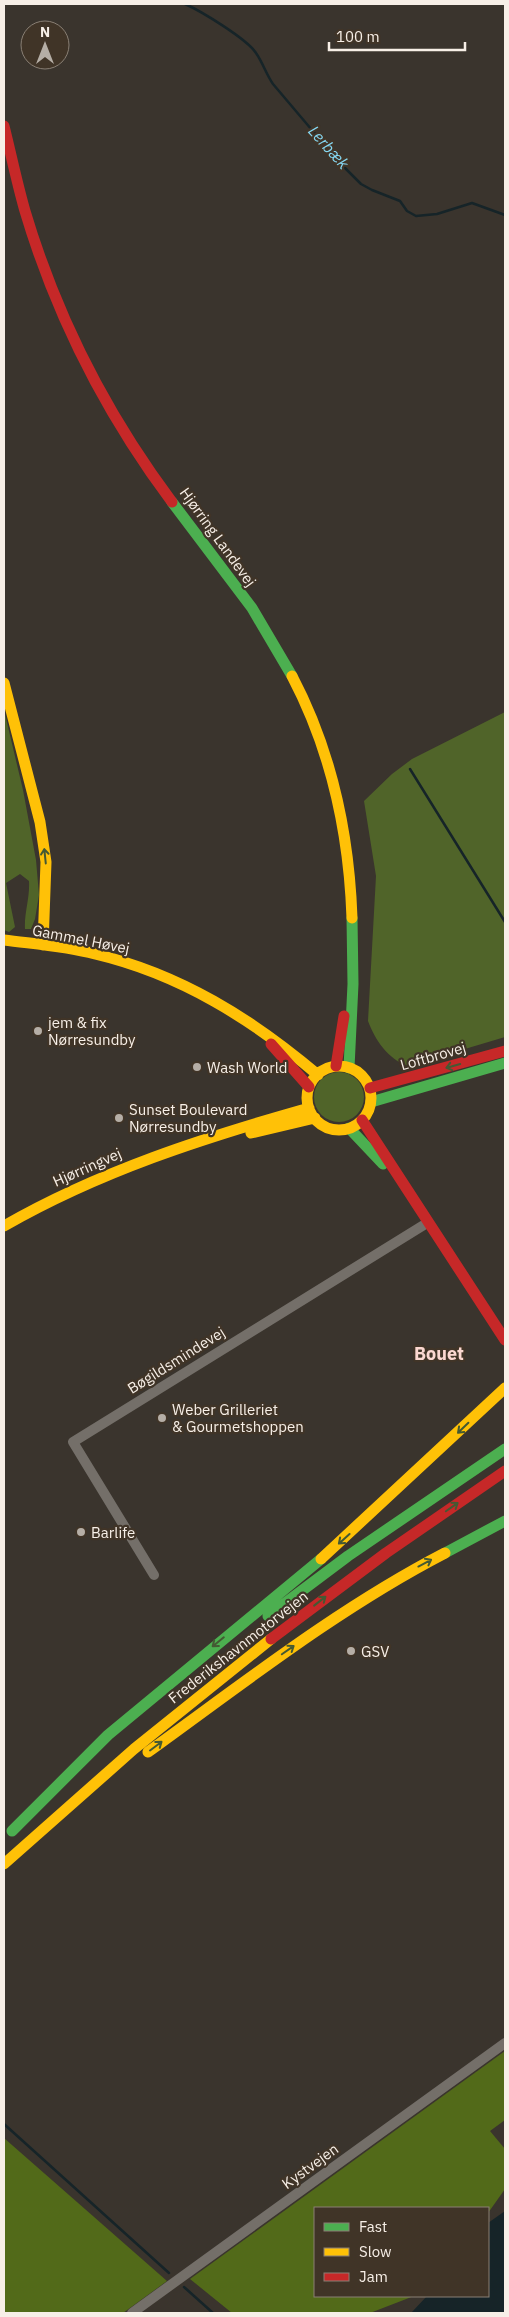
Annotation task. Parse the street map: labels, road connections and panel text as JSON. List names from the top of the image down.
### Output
{
  "streets": {
    "main road": [
      "Hjørring Landevej",
      "Gammel Høvej",
      "Loftbrovej",
      "Hjørringvej",
      "Frederikshavnmotorvejen"
    ],
    "street": ["Bøgildsmindevej", "Kystvejen"]
  },
  "crossings": [
    ["Hjørring Landevej", "Gammel Høvej"],
    ["Hjørring Landevej", "Loftbrovej"],
    ["Hjørring Landevej", "Hjørringvej"],
    ["Gammel Høvej", "Loftbrovej"],
    ["Gammel Høvej", "Hjørringvej"],
    ["Loftbrovej", "Hjørringvej"]
  ],
  "districts": ["Bouet"],
  "water": ["Lerbæk"],
  "places": [
    "jem & fix Nørresundby",
    "Wash World",
    "Sunset Boulevard Nørresundby",
    "Weber Grilleriet & Gourmetshoppen",
    "Barlife",
    "GSV"
  ],
  "legend": ["Fast", "Slow", "Jam"],
  "scale_bar": "100 m",
  "north": "top"
}
